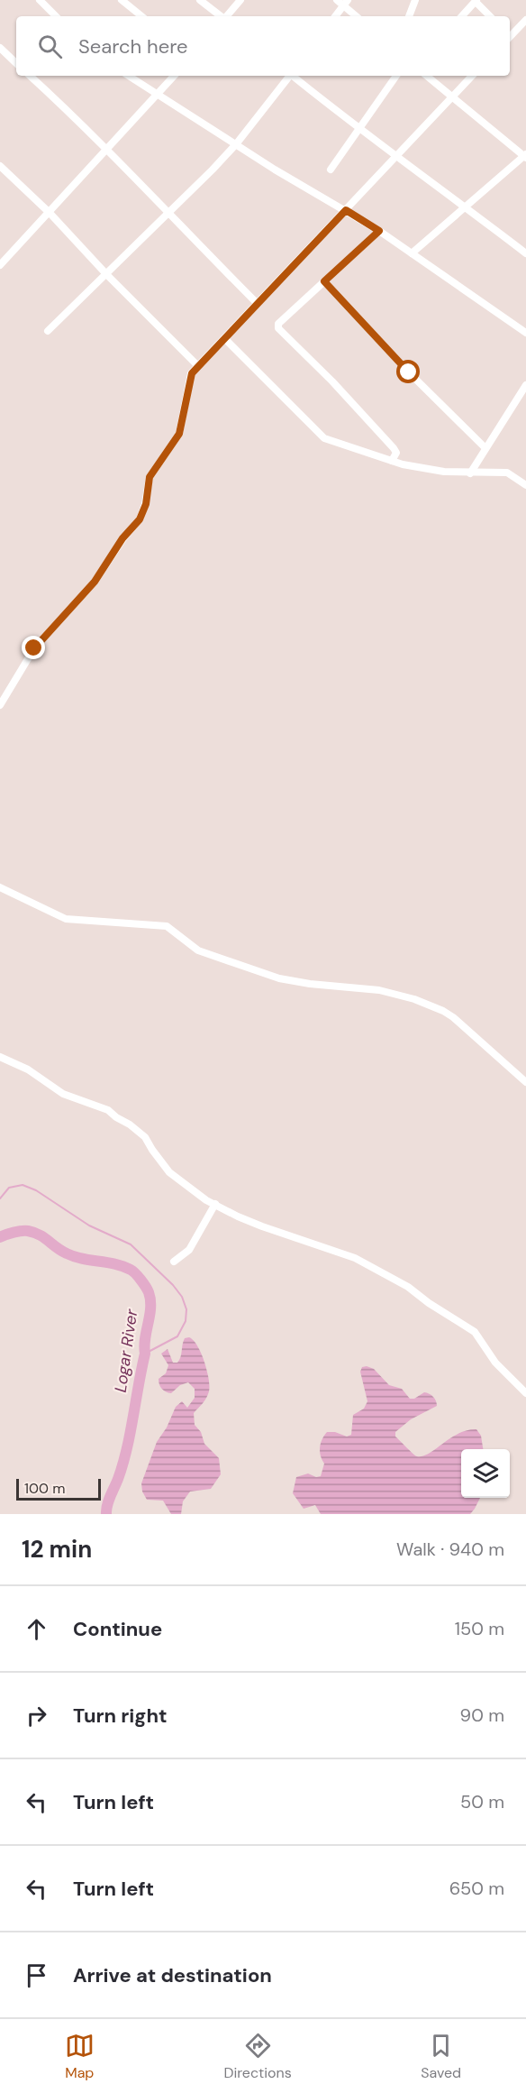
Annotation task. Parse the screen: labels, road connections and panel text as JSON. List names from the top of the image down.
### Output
{
  "water": ["Logar River"],
  "scale_bar": "100 m",
  "page": {
    "search": "Search here",
    "scale": "100 m",
    "heading": ["12 min", "Walk · 940 m"],
    "list": [
      ["Continue", "150 m"],
      ["Turn right", "90 m"],
      ["Turn left", "50 m"],
      ["Turn left", "650 m"],
      "Arrive at destination"
    ],
    "nav": ["Map", "Directions", "Saved"]
  }
}
